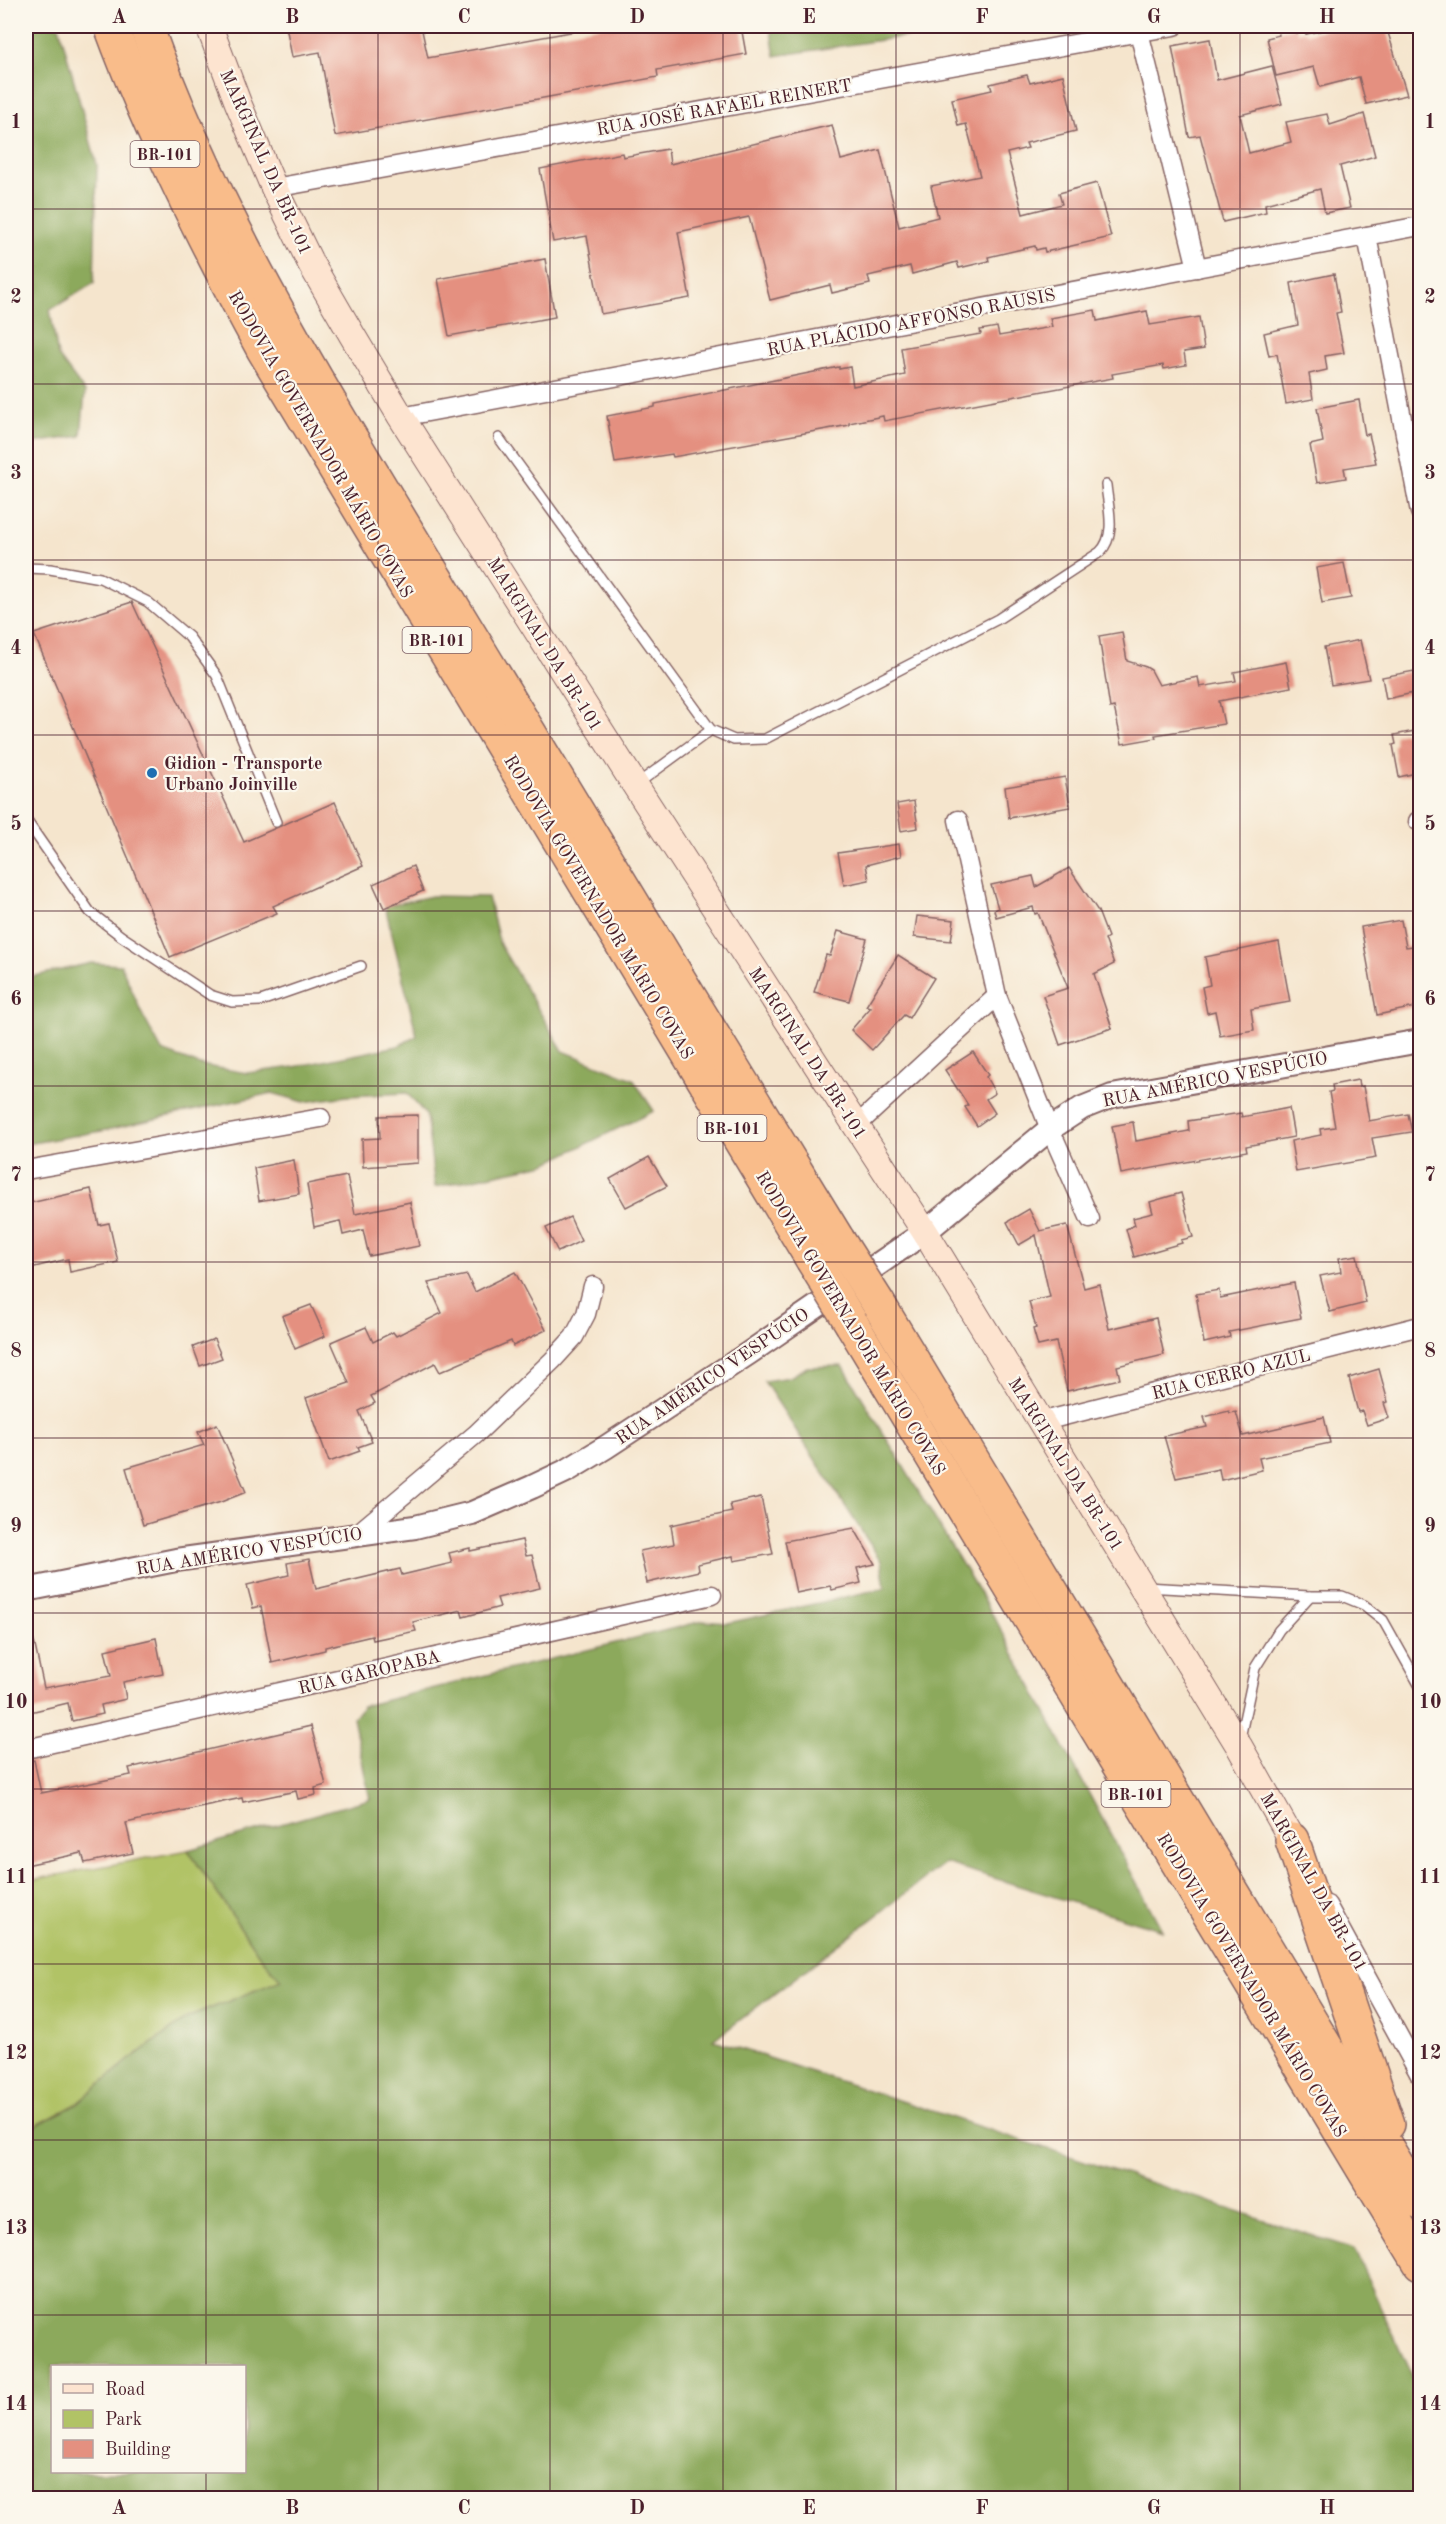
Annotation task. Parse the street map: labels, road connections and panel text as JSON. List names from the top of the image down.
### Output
{
  "streets": {
    "highway": ["BR-101", "RODOVIA GOVERNADOR MÁRIO COVAS"],
    "main road": ["MARGINAL DA BR-101"],
    "street": [
      "RUA JOSÉ RAFAEL REINERT",
      "RUA PLÁCIDO AFFONSO RAUSIS",
      "RUA AMÉRICO VESPÚCIO",
      "RUA CERRO AZUL",
      "RUA GAROPABA"
    ]
  },
  "crossings": [
    ["RUA JOSÉ RAFAEL REINERT", "MARGINAL DA BR-101"],
    ["MARGINAL DA BR-101", "RUA PLÁCIDO AFFONSO RAUSIS"],
    ["MARGINAL DA BR-101", "RUA AMÉRICO VESPÚCIO"],
    ["MARGINAL DA BR-101", "RUA CERRO AZUL"]
  ],
  "places": ["Gidion - Transporte Urbano Joinville"],
  "legend": ["Road", "Park", "Building"],
  "grid": {
    "columns": [
      "A",
      "B",
      "C",
      "D",
      "E",
      "F",
      "G",
      "H"
    ],
    "rows": [
      "1",
      "2",
      "3",
      "4",
      "5",
      "6",
      "7",
      "8",
      "9",
      "10",
      "11",
      "12",
      "13",
      "14"
    ]
  }
}
